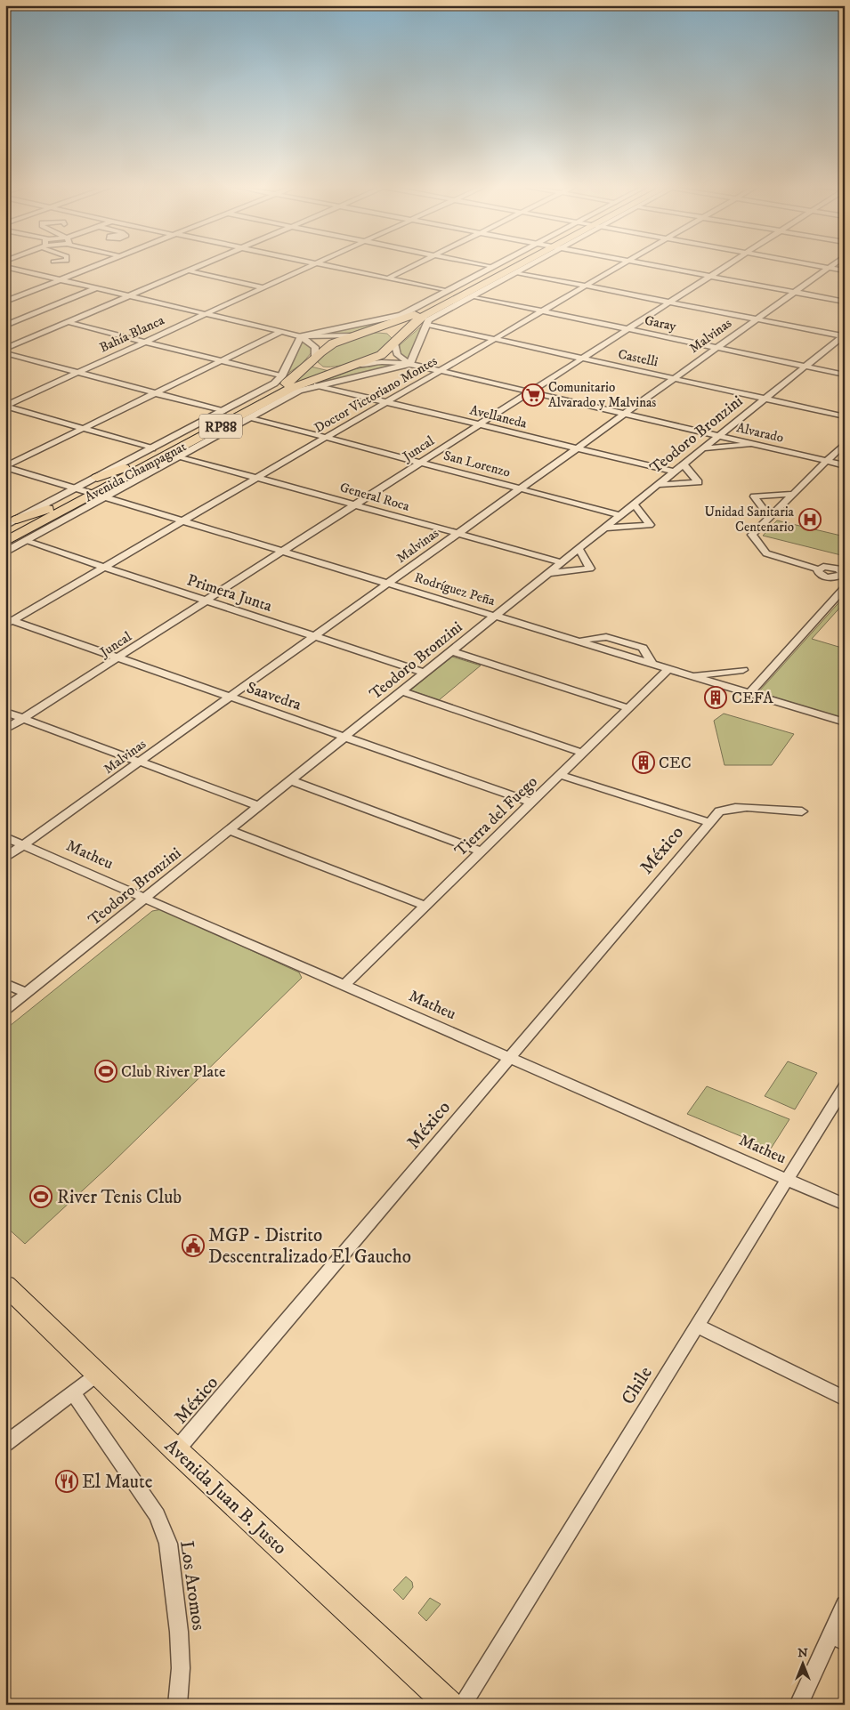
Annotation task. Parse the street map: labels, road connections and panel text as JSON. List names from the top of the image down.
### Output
{
  "streets": {
    "highway": ["RP88", "Avenida Champagnat"],
    "main road": ["Avenida Juan B. Justo"],
    "street": [
      "Garay",
      "Bahía Blanca",
      "Malvinas",
      "Castelli",
      "Doctor Victoriano Montes",
      "Avellaneda",
      "Alvarado",
      "Teodoro Bronzini",
      "Juncal",
      "San Lorenzo",
      "General Roca",
      "Rodríguez Peña",
      "Primera Junta",
      "Saavedra",
      "Tierra del Fuego",
      "México",
      "Matheu",
      "Chile",
      "Los Aromos"
    ]
  },
  "crossings": [
    ["Garay", "Malvinas"],
    ["Garay", "Doctor Victoriano Montes"],
    ["Garay", "Teodoro Bronzini"],
    ["Garay", "Juncal"],
    ["Garay", "Avenida Champagnat"],
    ["Malvinas", "Castelli"],
    ["Malvinas", "Avellaneda"],
    ["Malvinas", "Alvarado"],
    ["Malvinas", "San Lorenzo"],
    ["Malvinas", "General Roca"],
    ["Malvinas", "Rodríguez Peña"],
    ["Malvinas", "Primera Junta"],
    ["Malvinas", "Saavedra"],
    ["Malvinas", "Matheu"],
    ["Castelli", "Doctor Victoriano Montes"],
    ["Castelli", "Teodoro Bronzini"],
    ["Castelli", "Juncal"],
    ["Castelli", "Avenida Champagnat"],
    ["Doctor Victoriano Montes", "Avellaneda"],
    ["Doctor Victoriano Montes", "Alvarado"],
    ["Doctor Victoriano Montes", "San Lorenzo"],
    ["Doctor Victoriano Montes", "General Roca"],
    ["Doctor Victoriano Montes", "Rodríguez Peña"],
    ["Doctor Victoriano Montes", "Primera Junta"],
    ["Doctor Victoriano Montes", "Saavedra"],
    ["Avellaneda", "Teodoro Bronzini"],
    ["Avellaneda", "Juncal"],
    ["Avellaneda", "Avenida Champagnat"],
    ["RP88", "Alvarado"],
    ["RP88", "Avenida Champagnat"],
    ["Alvarado", "Teodoro Bronzini"],
    ["Alvarado", "Juncal"],
    ["Alvarado", "Avenida Champagnat"],
    ["Teodoro Bronzini", "San Lorenzo"],
    ["Teodoro Bronzini", "General Roca"],
    ["Teodoro Bronzini", "Rodríguez Peña"],
    ["Teodoro Bronzini", "Primera Junta"],
    ["Teodoro Bronzini", "Saavedra"],
    ["Teodoro Bronzini", "Matheu"],
    ["Juncal", "San Lorenzo"],
    ["Juncal", "General Roca"],
    ["Juncal", "Rodríguez Peña"],
    ["Juncal", "Primera Junta"],
    ["Juncal", "Saavedra"],
    ["San Lorenzo", "Avenida Champagnat"],
    ["Avenida Champagnat", "General Roca"],
    ["Avenida Champagnat", "Rodríguez Peña"],
    ["Avenida Champagnat", "Primera Junta"],
    ["Rodríguez Peña", "Tierra del Fuego"],
    ["Saavedra", "Tierra del Fuego"],
    ["Tierra del Fuego", "Matheu"],
    ["México", "Matheu"],
    ["México", "Avenida Juan B. Justo"],
    ["Matheu", "Chile"]
  ],
  "places": {
    "supermarket": ["Comunitario Alvarado y Malvinas"],
    "hospital": ["Unidad Sanitaria Centenario"],
    "building": ["CEFA", "CEC"],
    "sports": ["Club River Plate", "River Tenis Club"],
    "public building": ["MGP - Distrito Descentralizado El Gaucho"],
    "restaurant": ["El Maute"]
  },
  "north": "top"
}
